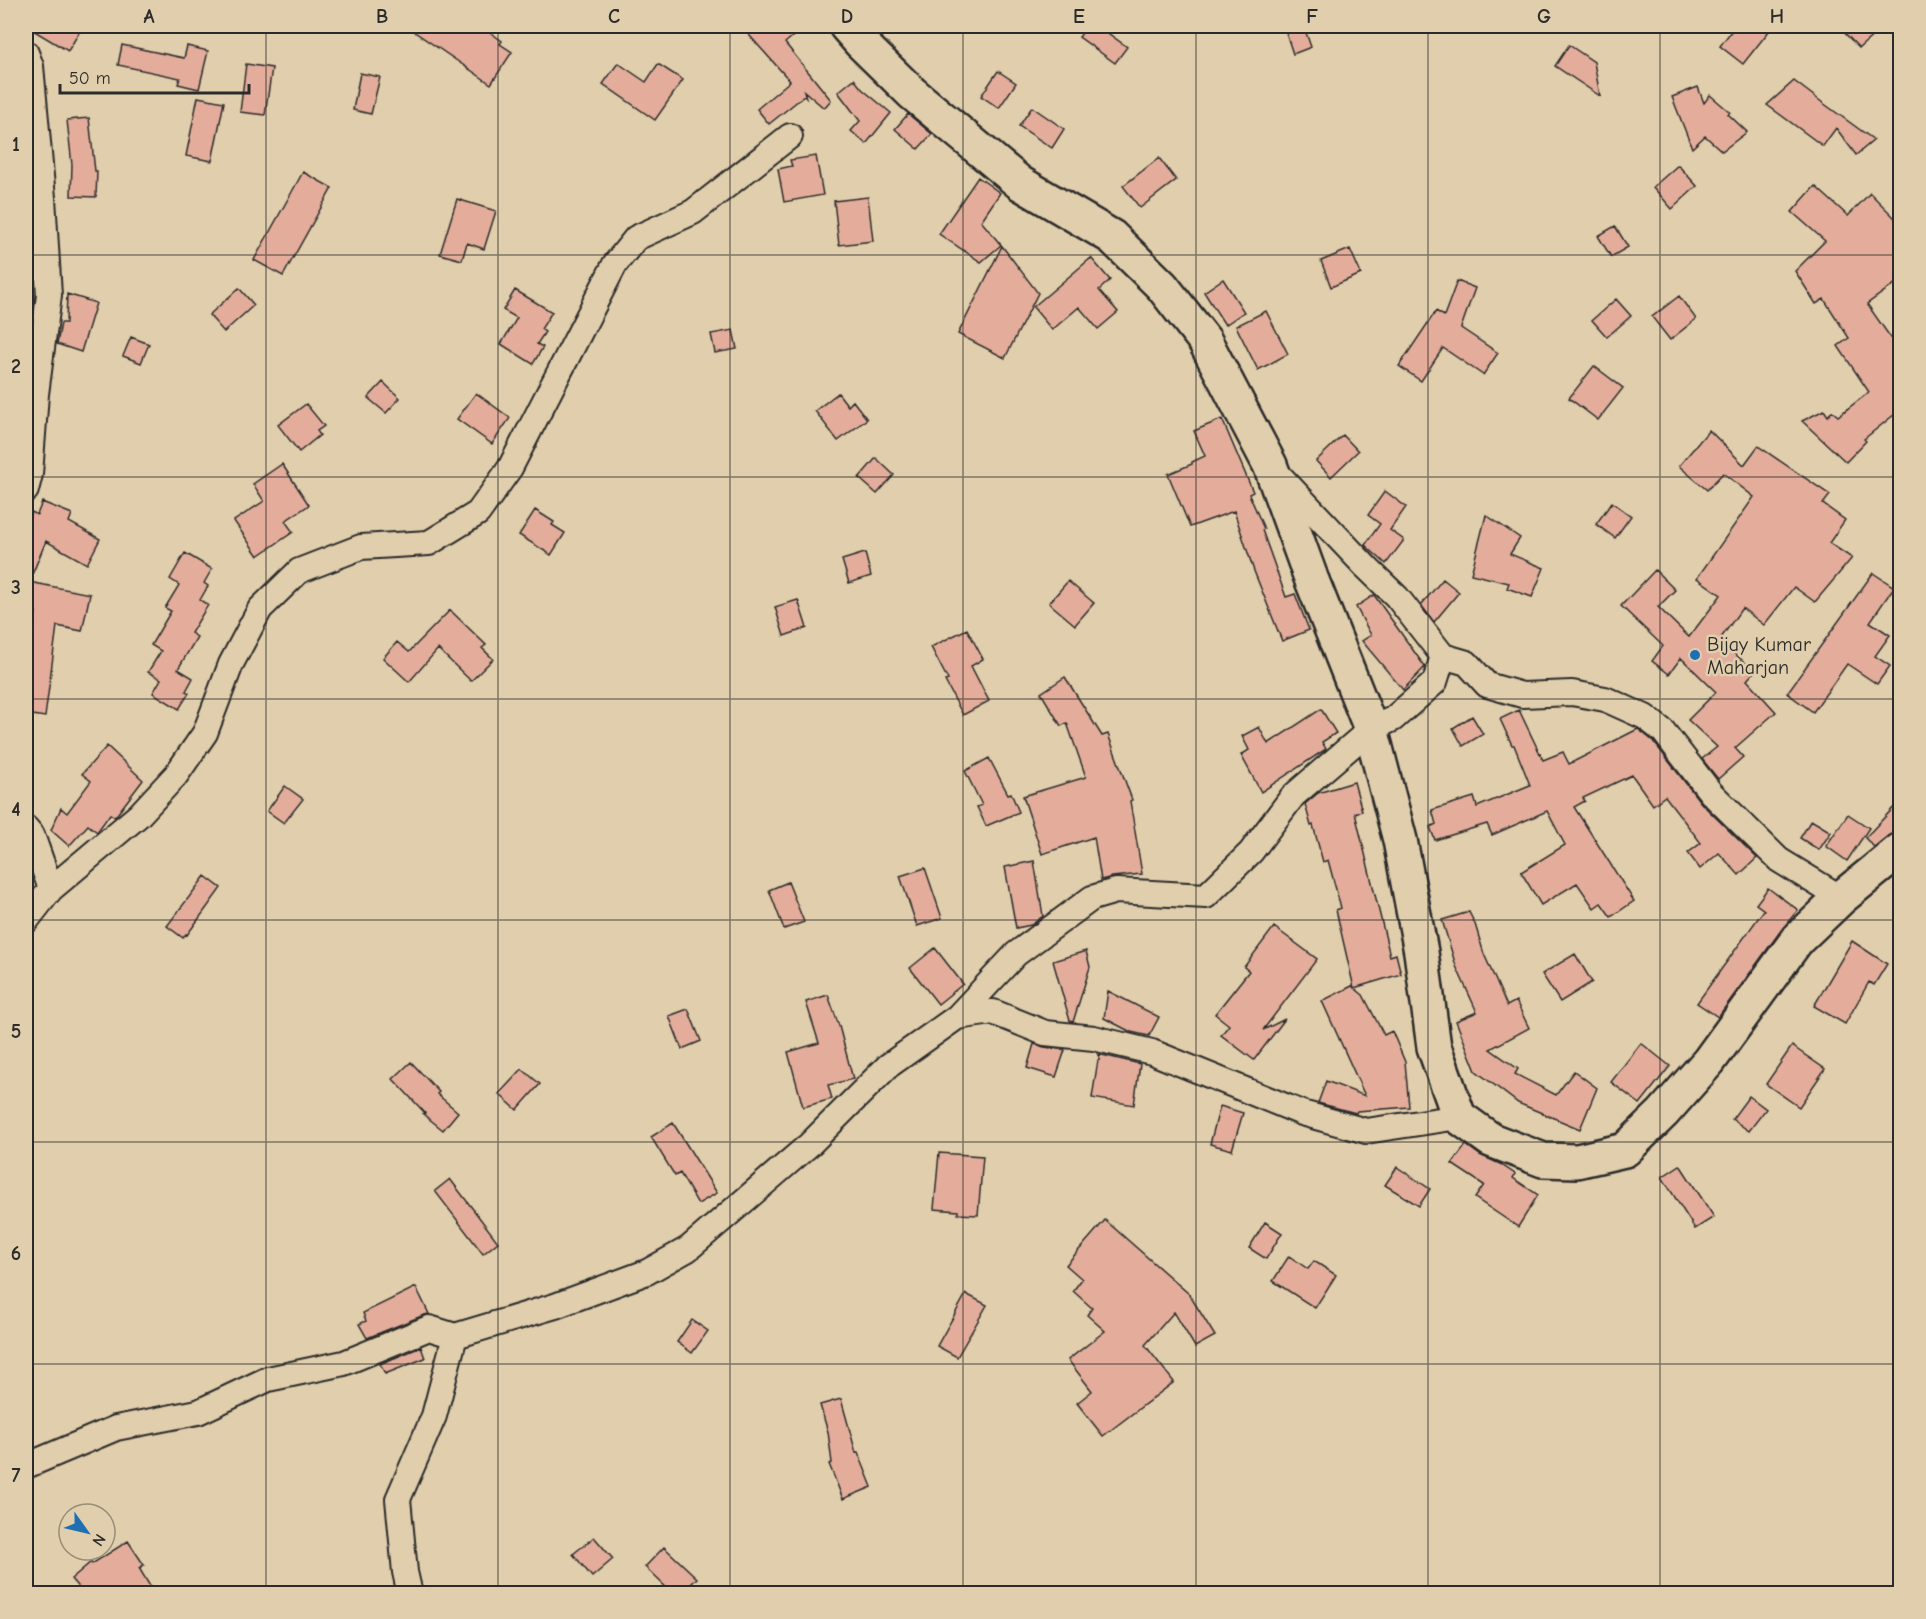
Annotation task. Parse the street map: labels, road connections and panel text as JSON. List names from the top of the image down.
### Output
{
  "places": ["Bijay Kumar Maharjan"],
  "scale_bar": "50 m",
  "north": "bottom right",
  "grid": {
    "columns": [
      "A",
      "B",
      "C",
      "D",
      "E",
      "F",
      "G",
      "H"
    ],
    "rows": [
      "1",
      "2",
      "3",
      "4",
      "5",
      "6",
      "7"
    ]
  }
}
